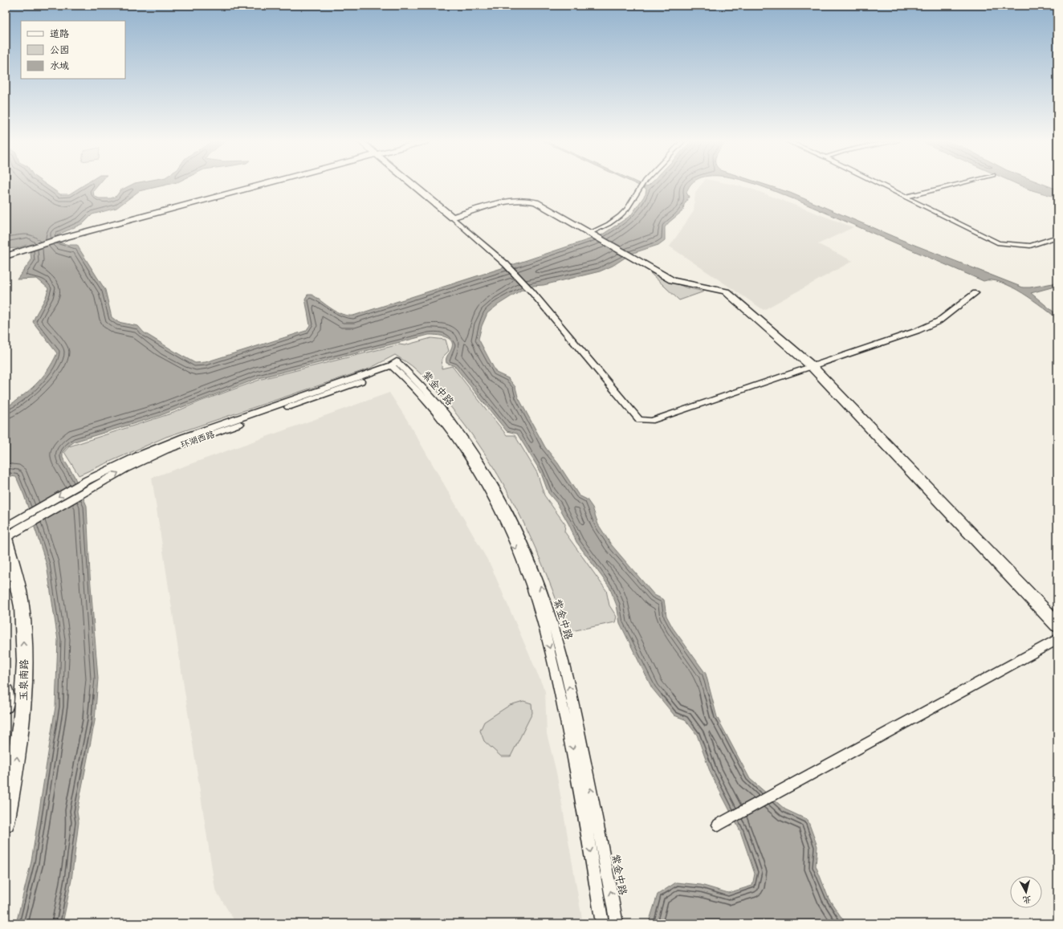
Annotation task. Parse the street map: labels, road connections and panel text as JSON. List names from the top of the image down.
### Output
{
  "streets": {
    "street": ["紫金中路", "环湖西路", "玉泉南路"]
  },
  "crossings": [
    ["紫金中路", "环湖西路"],
    ["环湖西路", "玉泉南路"]
  ],
  "one_way": ["玉泉南路"],
  "legend": ["道路", "公园", "水域"],
  "north": "bottom"
}
